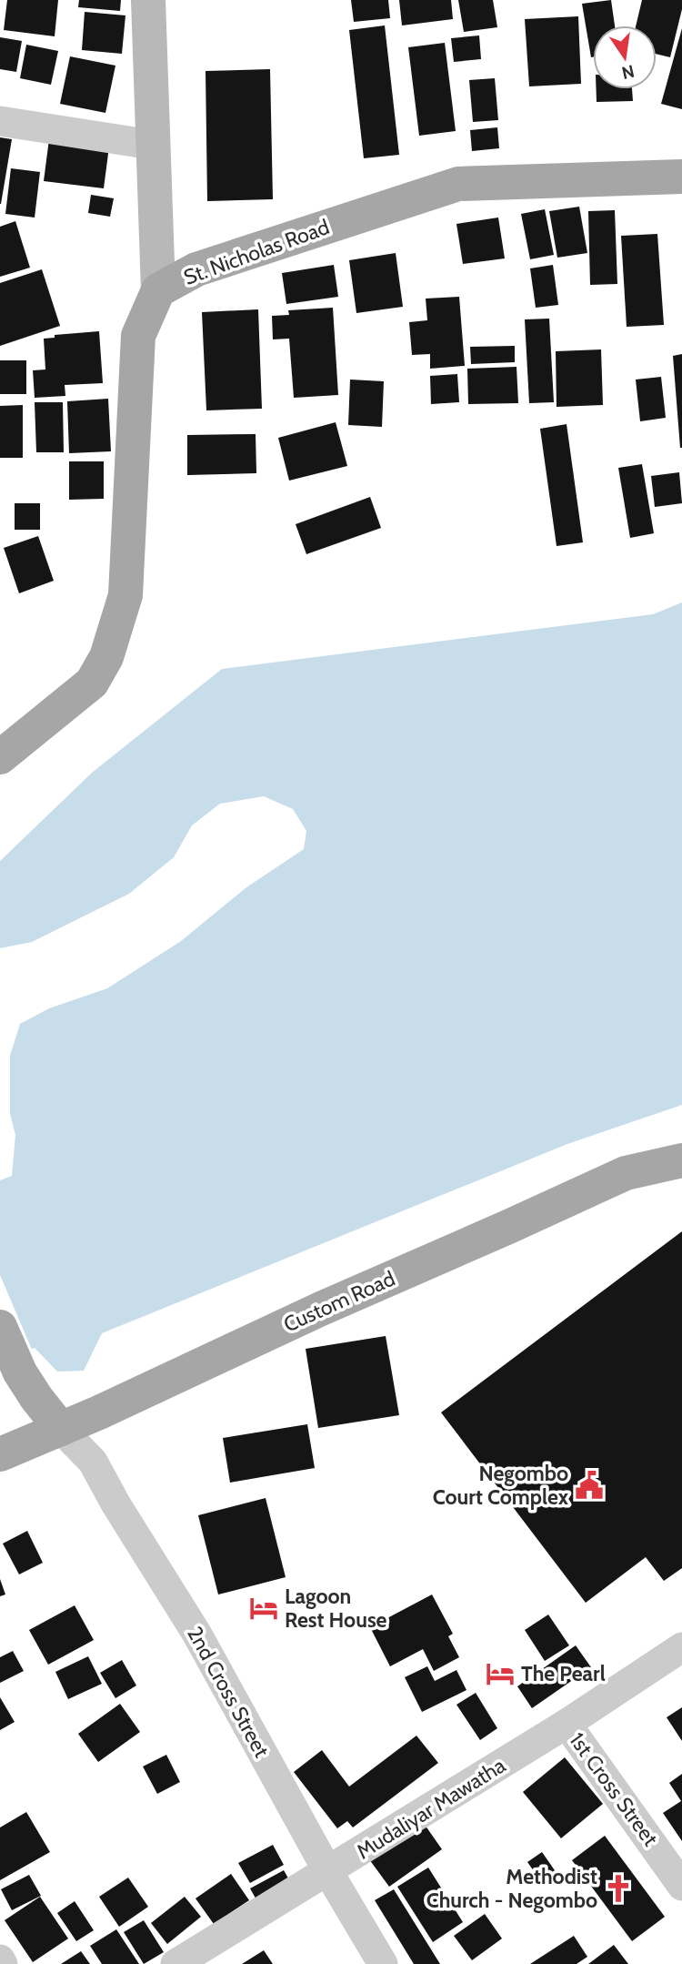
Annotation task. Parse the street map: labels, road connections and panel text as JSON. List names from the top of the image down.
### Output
{
  "streets": {
    "main road": ["St. Nicholas Road", "Custom Road"],
    "street": ["2nd Cross Street", "1st Cross Street", "Mudaliyar Mawatha"]
  },
  "crossings": [
    ["Custom Road", "2nd Cross Street"],
    ["2nd Cross Street", "Mudaliyar Mawatha"],
    ["1st Cross Street", "Mudaliyar Mawatha"]
  ],
  "places": {
    "public building": ["Negombo Court Complex"],
    "hotel": ["Lagoon Rest House", "The Pearl"],
    "church": ["Methodist Church - Negombo"]
  },
  "north": "bottom"
}
